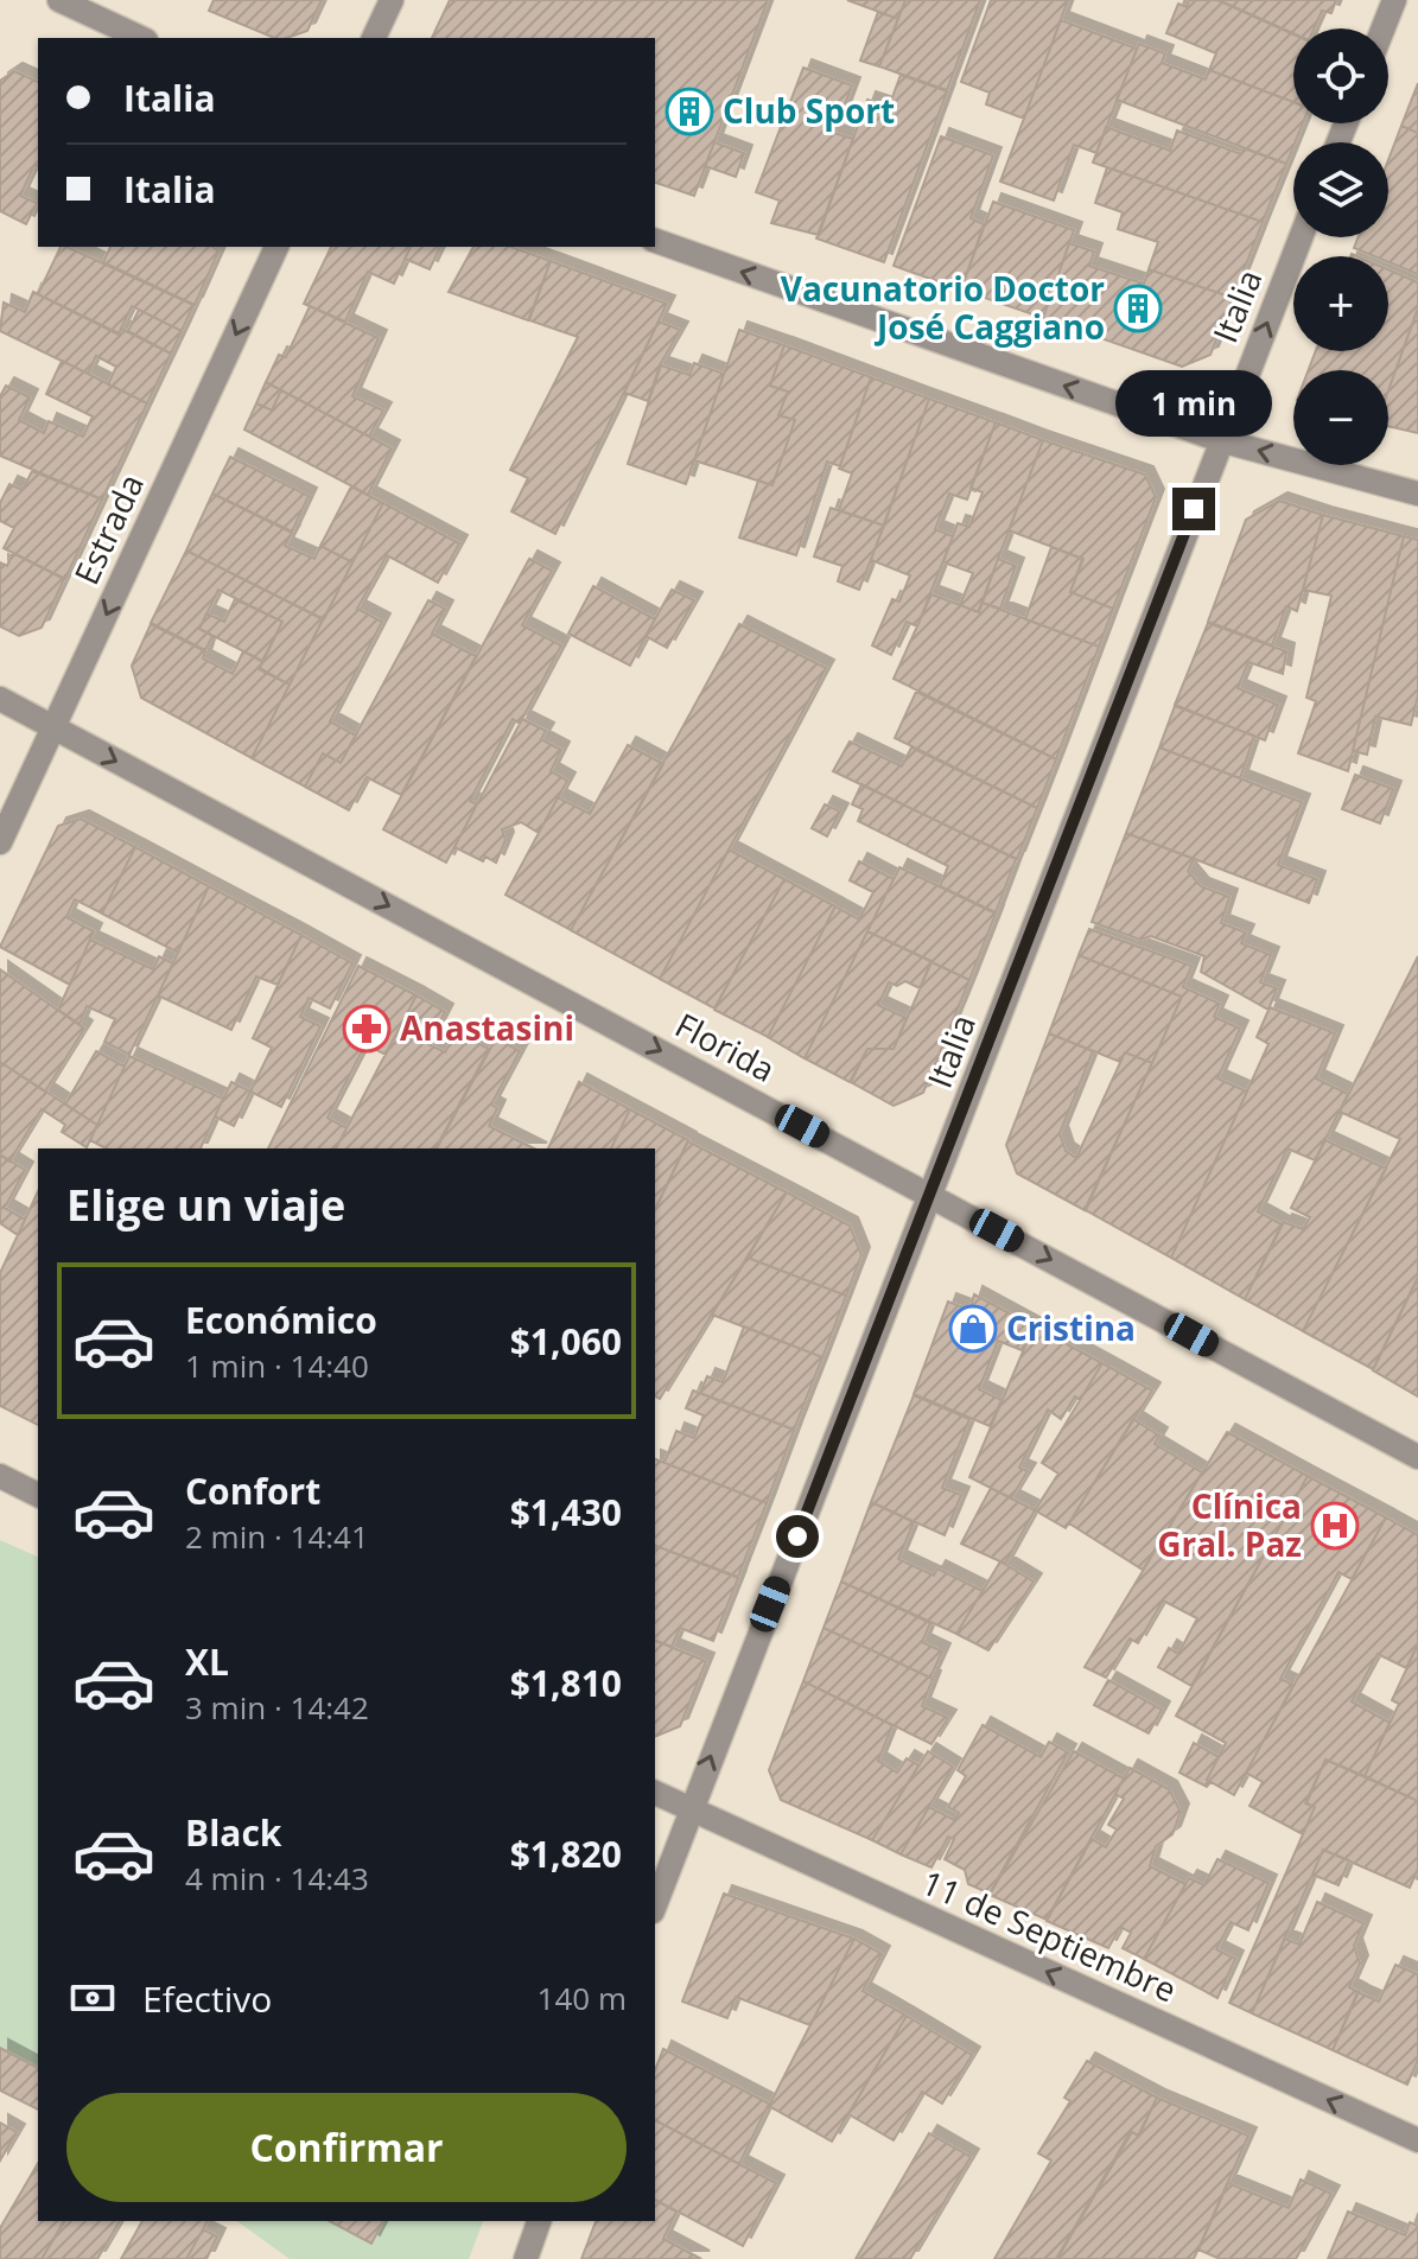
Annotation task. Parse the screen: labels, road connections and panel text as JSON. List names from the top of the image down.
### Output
{
  "streets": {
    "street": [
      "Italia",
      "Estrada",
      "Florida",
      "11 de Septiembre"
    ]
  },
  "crossings": [
    ["Italia", "Florida"],
    ["Italia", "11 de Septiembre"],
    ["Estrada", "Florida"]
  ],
  "one_way": [
    "Italia",
    "Estrada",
    "Florida",
    "11 de Septiembre"
  ],
  "places": {
    "building": ["Club Sport", "Vacunatorio Doctor José Caggiano"],
    "pharmacy": ["Anastasini"],
    "shop": ["Cristina"],
    "hospital": ["Clínica Gral. Paz"]
  },
  "page": {
    "map_buttons": ["+", "−"],
    "banner": ["Italia", "Italia"],
    "bubble": "1 min",
    "heading": "Elige un viaje",
    "list": [
      {
        "name": "Económico",
        "note": "1 min · 14:40",
        "value": "$1,060"
      },
      {
        "name": "Confort",
        "note": "2 min · 14:41",
        "value": "$1,430"
      },
      {
        "name": "XL",
        "note": "3 min · 14:42",
        "value": "$1,810"
      },
      {
        "name": "Black",
        "note": "4 min · 14:43",
        "value": "$1,820"
      }
    ],
    "pay": ["Efectivo", "140 m"],
    "buttons": "Confirmar"
  }
}
